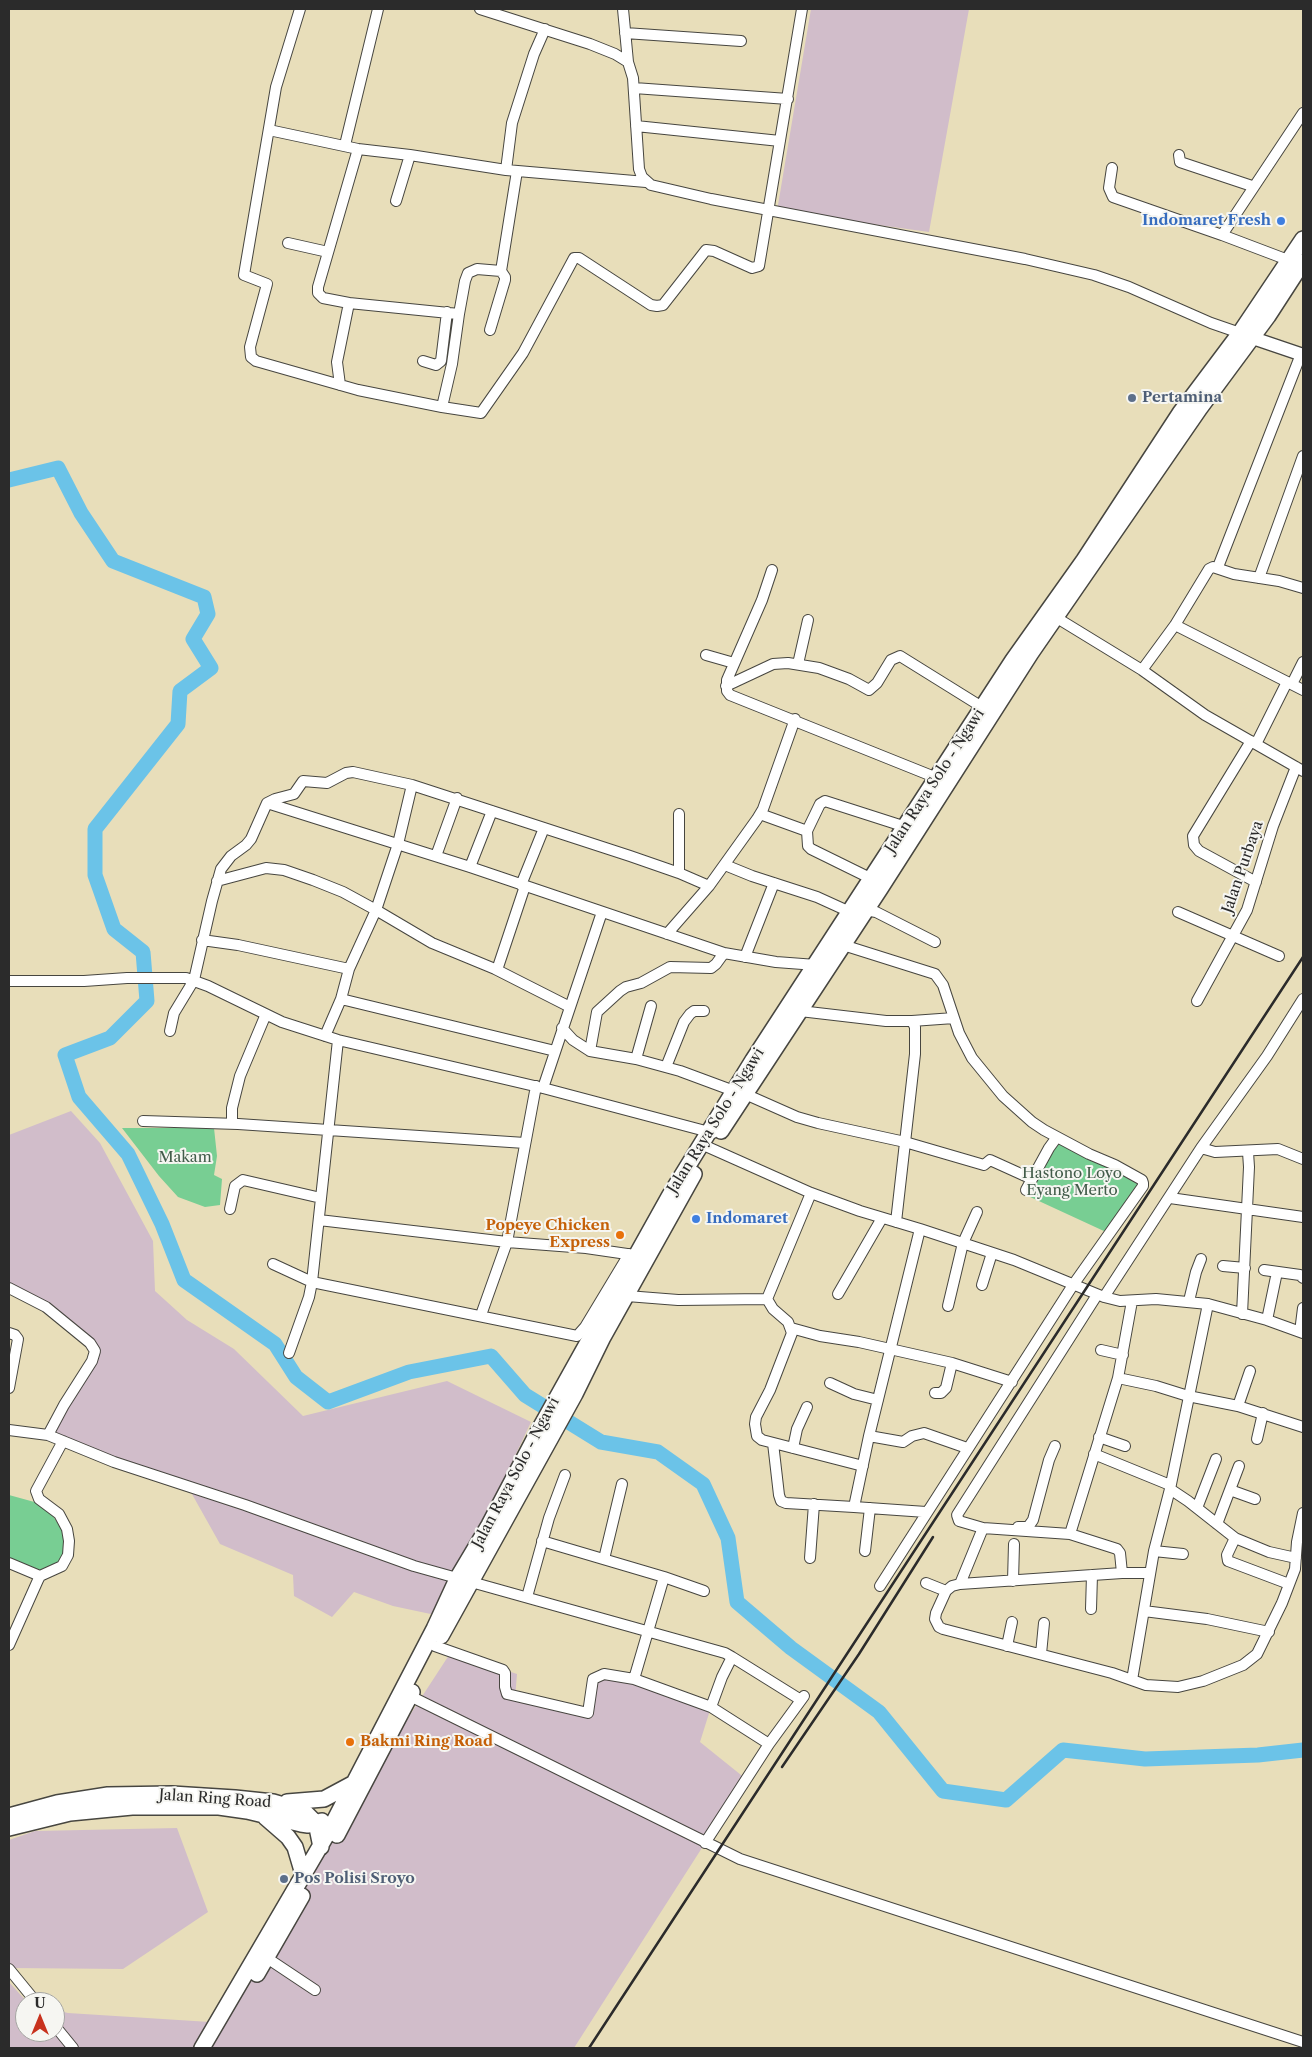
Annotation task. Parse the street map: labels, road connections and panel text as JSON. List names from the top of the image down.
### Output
{
  "streets": {
    "highway": ["Jalan Raya Solo - Ngawi", "Jalan Ring Road"],
    "street": ["Jalan Purbaya"]
  },
  "parks": ["Makam", "Hastono Loyo Eyang Merto"],
  "places": [
    "Indomaret Fresh",
    "Pertamina",
    "Indomaret",
    "Popeye Chicken Express",
    "Bakmi Ring Road",
    "Pos Polisi Sroyo"
  ],
  "north": "top"
}
